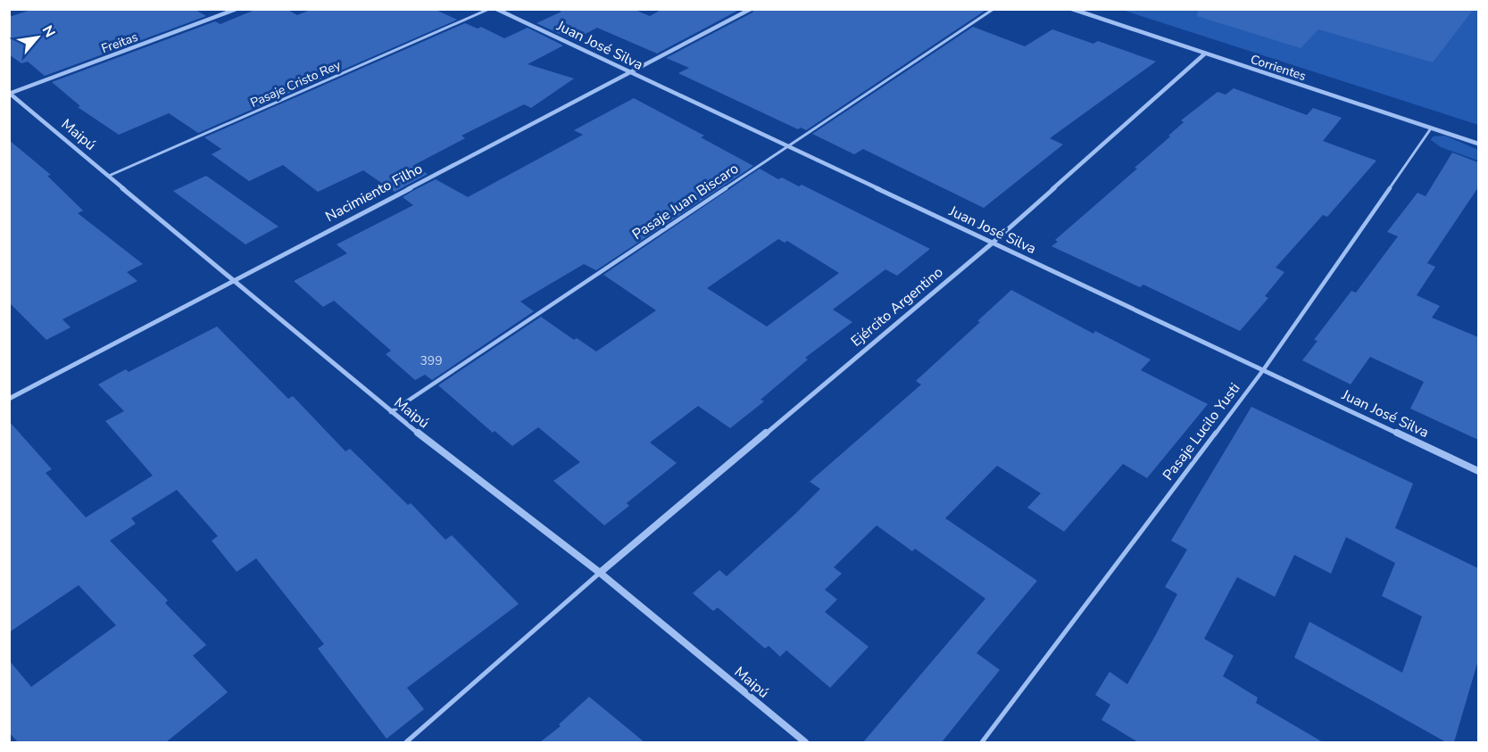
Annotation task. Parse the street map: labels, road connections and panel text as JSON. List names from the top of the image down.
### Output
{
  "streets": {
    "street": [
      "Freitas",
      "Juan José Silva",
      "Corrientes",
      "Maipú",
      "Nacimiento Filho",
      "Ejército Argentino"
    ],
    "lane": ["Pasaje Cristo Rey", "Pasaje Juan Biscaro", "Pasaje Lucilo Yusti"]
  },
  "crossings": [
    ["Freitas", "Maipú"],
    ["Juan José Silva", "Nacimiento Filho"],
    ["Juan José Silva", "Pasaje Juan Biscaro"],
    ["Juan José Silva", "Ejército Argentino"],
    ["Juan José Silva", "Pasaje Lucilo Yusti"],
    ["Corrientes", "Ejército Argentino"],
    ["Corrientes", "Pasaje Lucilo Yusti"],
    ["Pasaje Cristo Rey", "Maipú"],
    ["Maipú", "Nacimiento Filho"],
    ["Maipú", "Pasaje Juan Biscaro"],
    ["Maipú", "Ejército Argentino"]
  ],
  "house_numbers": ["399"],
  "north": "top right"
}
